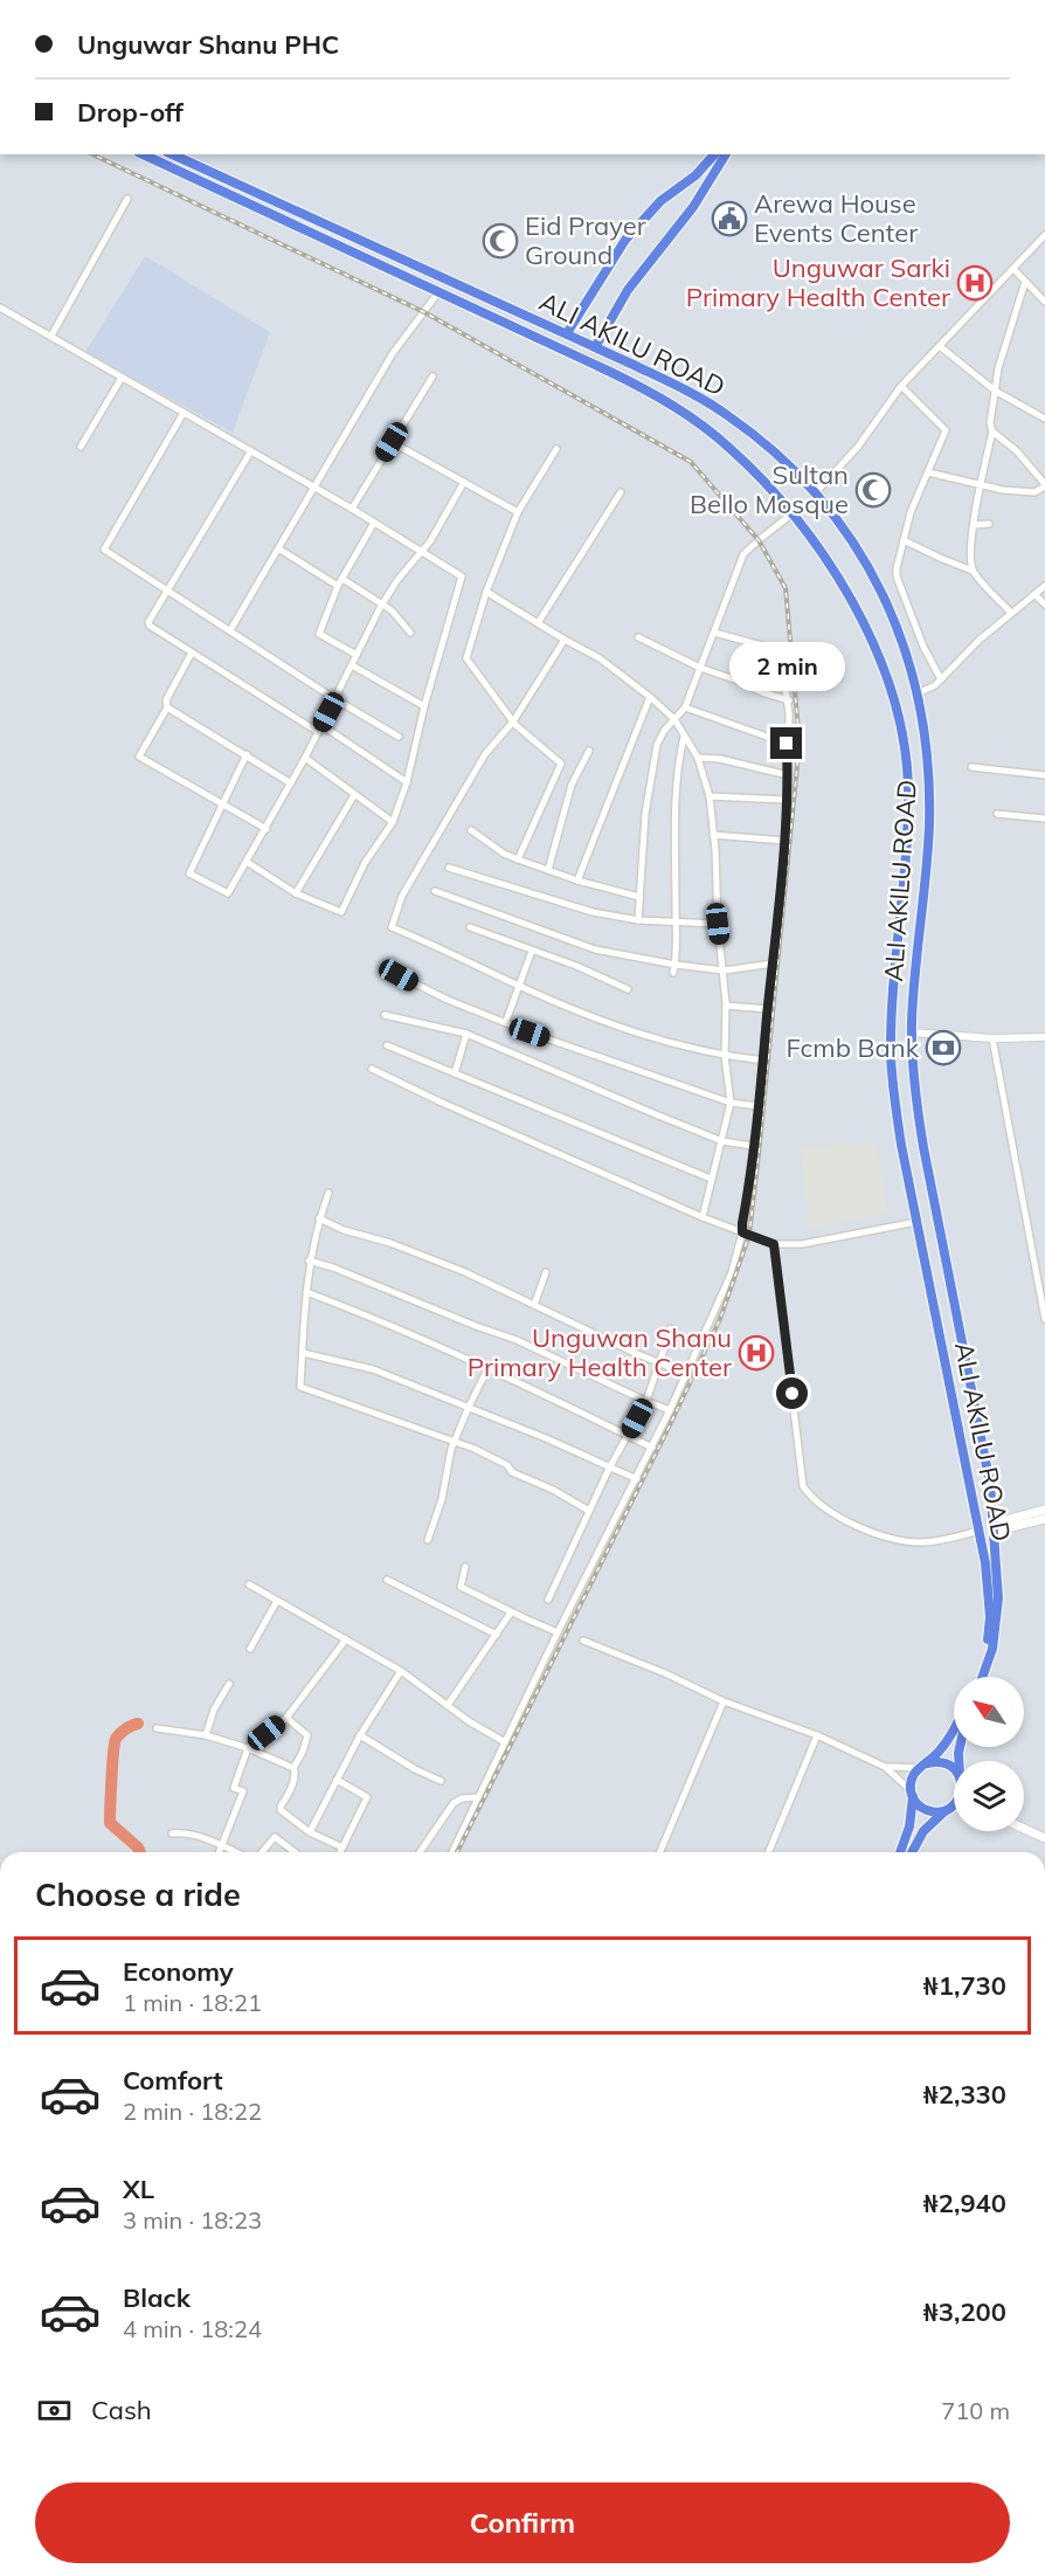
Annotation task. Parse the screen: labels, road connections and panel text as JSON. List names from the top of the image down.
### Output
{
  "streets": {
    "main road": ["ALI AKILU ROAD"]
  },
  "places": {
    "public building": ["Arewa House Events Center"],
    "mosque": ["Eid Prayer Ground", "Sultan Bello Mosque"],
    "hospital": ["Unguwar Sarki Primary Health Center", "Unguwan Shanu Primary Health Center"],
    "bank": ["Fcmb Bank"]
  },
  "north": "top left",
  "page": {
    "banner": ["Unguwar Shanu PHC", "Drop-off"],
    "bubble": "2 min",
    "heading": "Choose a ride",
    "list": [
      {
        "name": "Economy",
        "note": "1 min · 18:21",
        "value": "₦1,730"
      },
      {
        "name": "Comfort",
        "note": "2 min · 18:22",
        "value": "₦2,330"
      },
      {
        "name": "XL",
        "note": "3 min · 18:23",
        "value": "₦2,940"
      },
      {
        "name": "Black",
        "note": "4 min · 18:24",
        "value": "₦3,200"
      }
    ],
    "pay": ["Cash", "710 m"],
    "buttons": "Confirm"
  }
}
